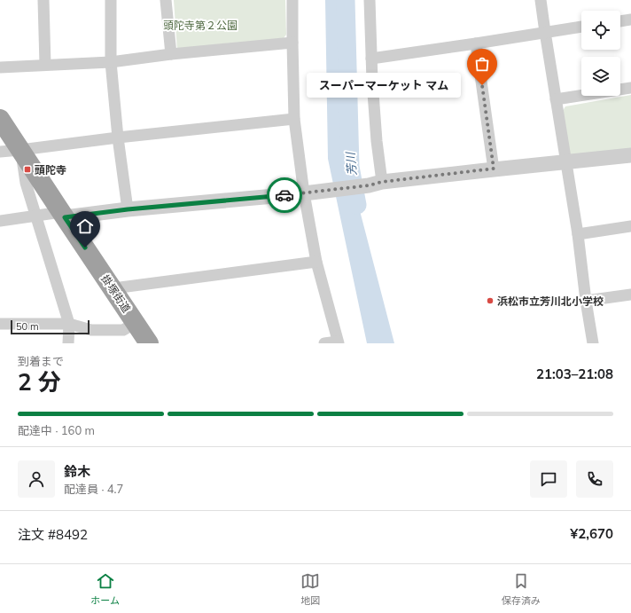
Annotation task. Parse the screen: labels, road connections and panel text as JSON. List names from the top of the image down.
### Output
{
  "streets": {
    "highway": ["掛塚街道"]
  },
  "water": ["芳川"],
  "parks": ["頭陀寺第２公園"],
  "places": {
    "other": ["スーパーマーケット マム", "浜松市立芳川北小学校"],
    "transit": ["頭陀寺"]
  },
  "scale_bar": "50 m",
  "page": {
    "bubble": "スーパーマーケット マム",
    "scale": "50 m",
    "heading": ["2 分", "到着まで", "21:03–21:08"],
    "panel": [
      "鈴木",
      "配達員 · 4.7",
      "注文 #8492",
      "¥2,670"
    ],
    "bar": "配達中 · 160 m",
    "tabs": ["ホーム", "地図", "保存済み"]
  }
}
